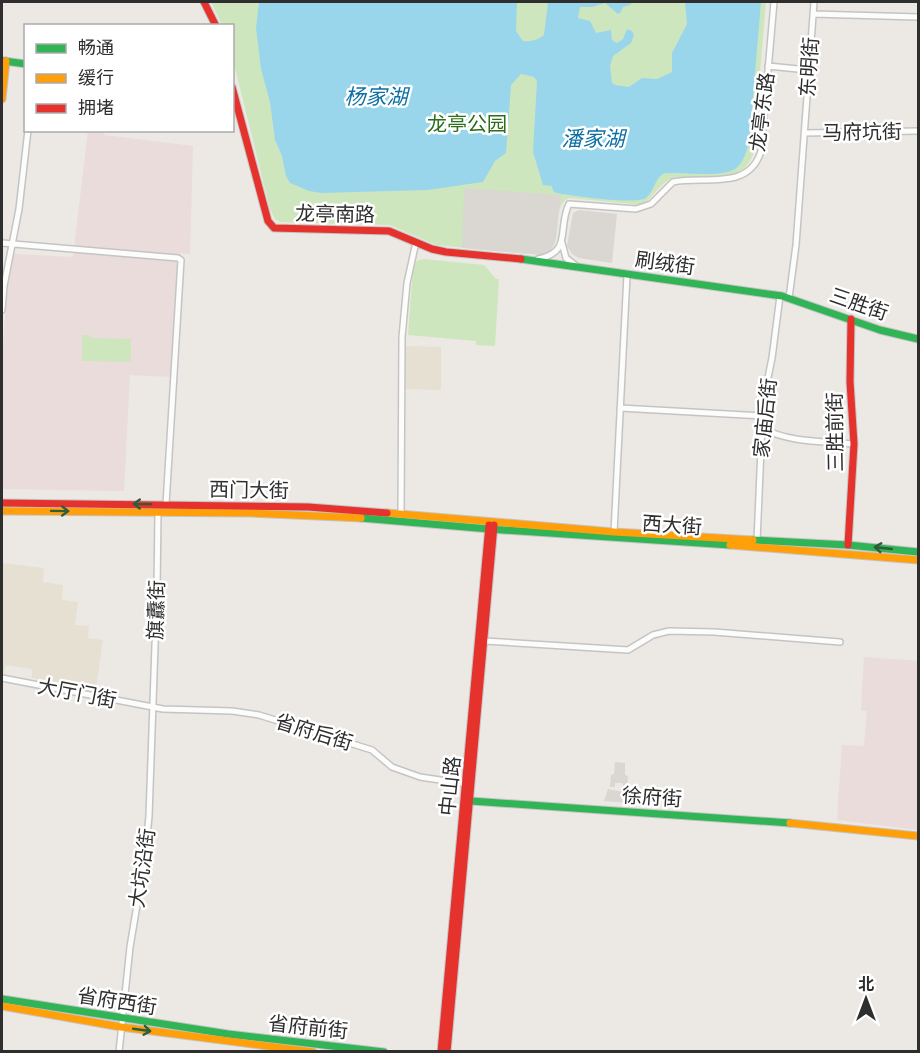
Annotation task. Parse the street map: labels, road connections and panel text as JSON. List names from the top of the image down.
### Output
{
  "streets": {
    "main road": [
      "龙亭南路",
      "刷绒街",
      "三胜街",
      "三胜前街",
      "西门大街",
      "西大街",
      "中山路",
      "徐府街",
      "省府西街",
      "省府前街"
    ],
    "street": [
      "东明街",
      "龙亭东路",
      "马府坑街",
      "家庙后街",
      "旗纛街",
      "大厅门街",
      "省府后街",
      "大坑沿街"
    ]
  },
  "crossings": [
    ["东明街", "马府坑街"],
    ["东明街", "刷绒街"],
    ["东明街", "三胜街"],
    ["龙亭南路", "刷绒街"],
    ["刷绒街", "三胜街"],
    ["刷绒街", "家庙后街"],
    ["三胜街", "三胜前街"],
    ["家庙后街", "西大街"],
    ["三胜前街", "西大街"],
    ["西门大街", "西大街"],
    ["西门大街", "旗纛街"],
    ["西门大街", "中山路"],
    ["西大街", "中山路"],
    ["旗纛街", "大厅门街"],
    ["旗纛街", "省府后街"],
    ["旗纛街", "大坑沿街"],
    ["大厅门街", "省府后街"],
    ["大厅门街", "大坑沿街"],
    ["省府后街", "中山路"],
    ["省府后街", "大坑沿街"],
    ["中山路", "徐府街"],
    ["大坑沿街", "省府西街"],
    ["省府西街", "省府前街"]
  ],
  "water": ["杨家湖", "潘家湖"],
  "parks": ["龙亭公园"],
  "legend": ["畅通", "缓行", "拥堵"],
  "north": "top"
}
